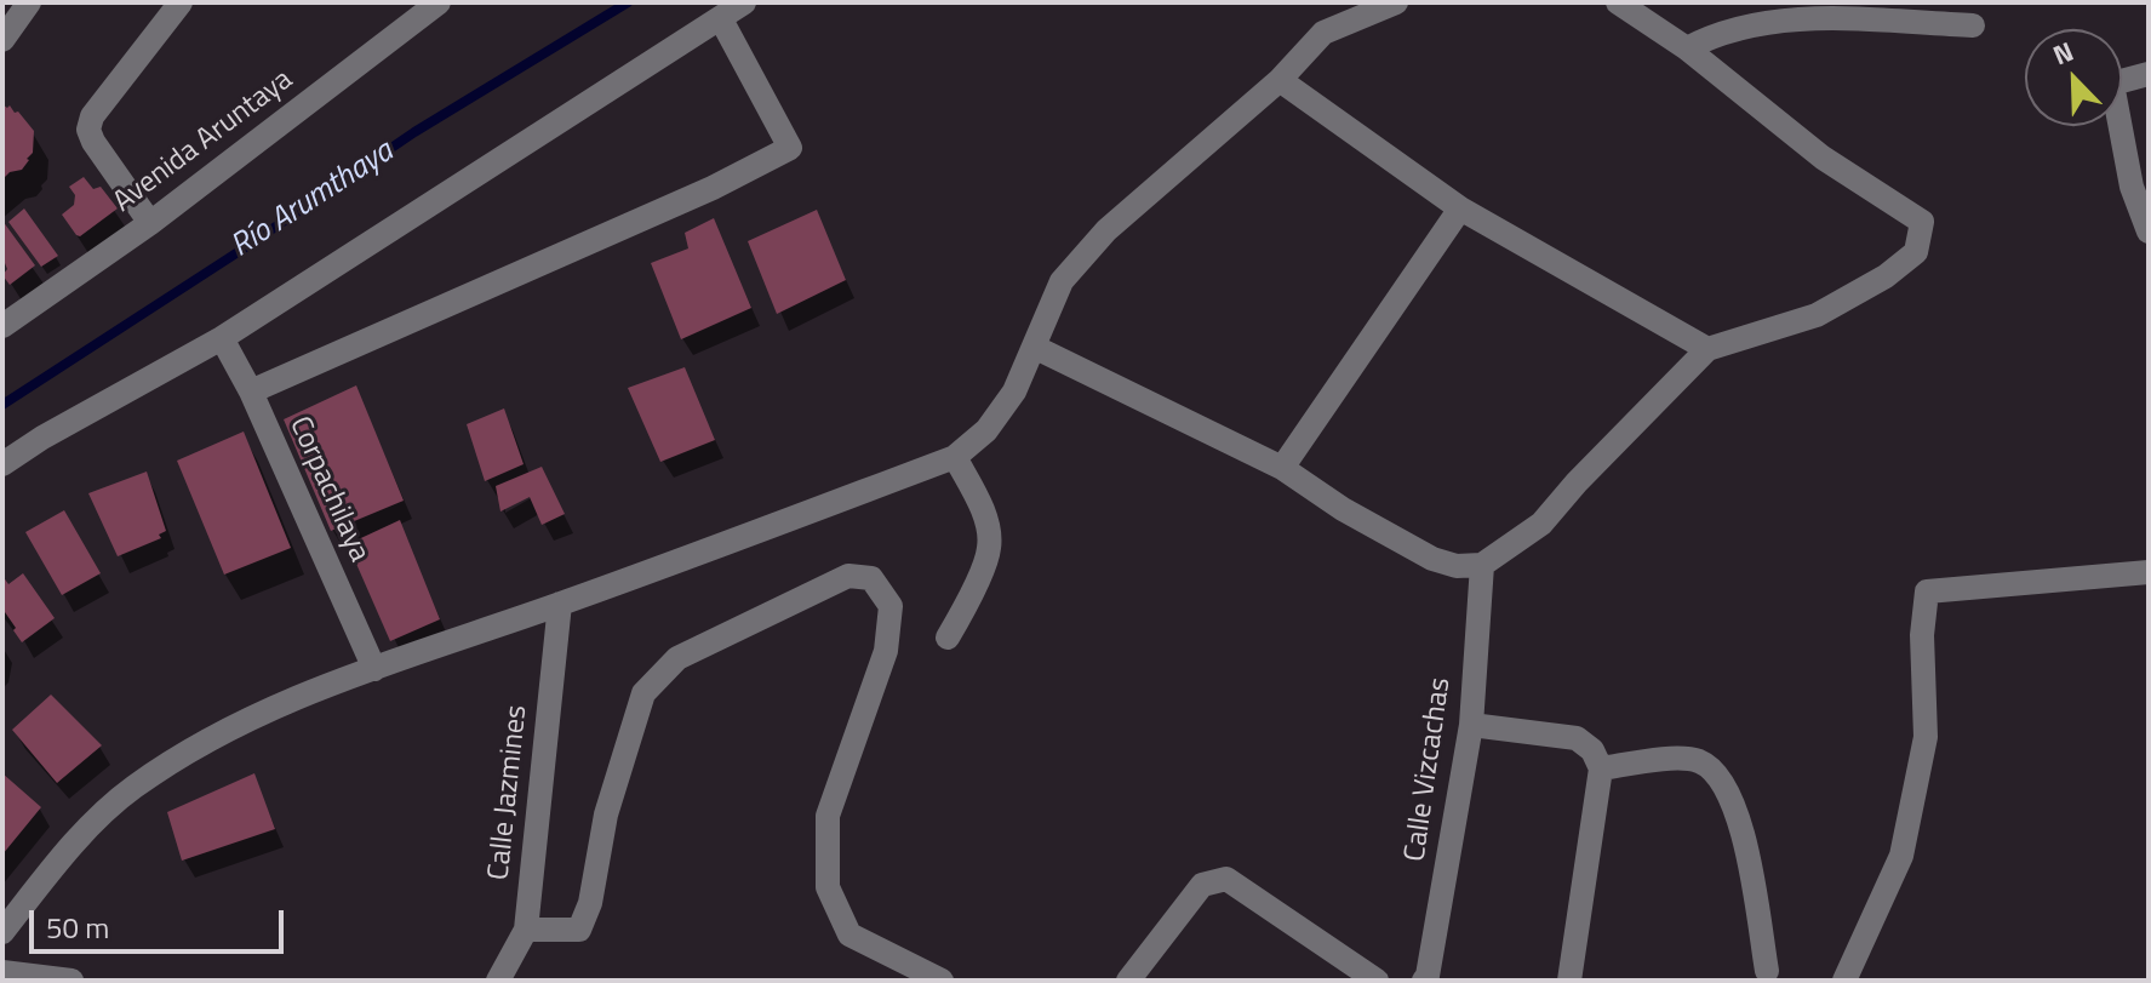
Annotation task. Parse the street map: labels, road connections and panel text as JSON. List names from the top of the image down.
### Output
{
  "streets": {
    "street": [
      "Avenida Aruntaya",
      "Corpachilaya",
      "Calle Vizcachas",
      "Calle Jazmines"
    ]
  },
  "water": ["Río Arumthaya"],
  "scale_bar": "50 m",
  "north": "top left"
}
